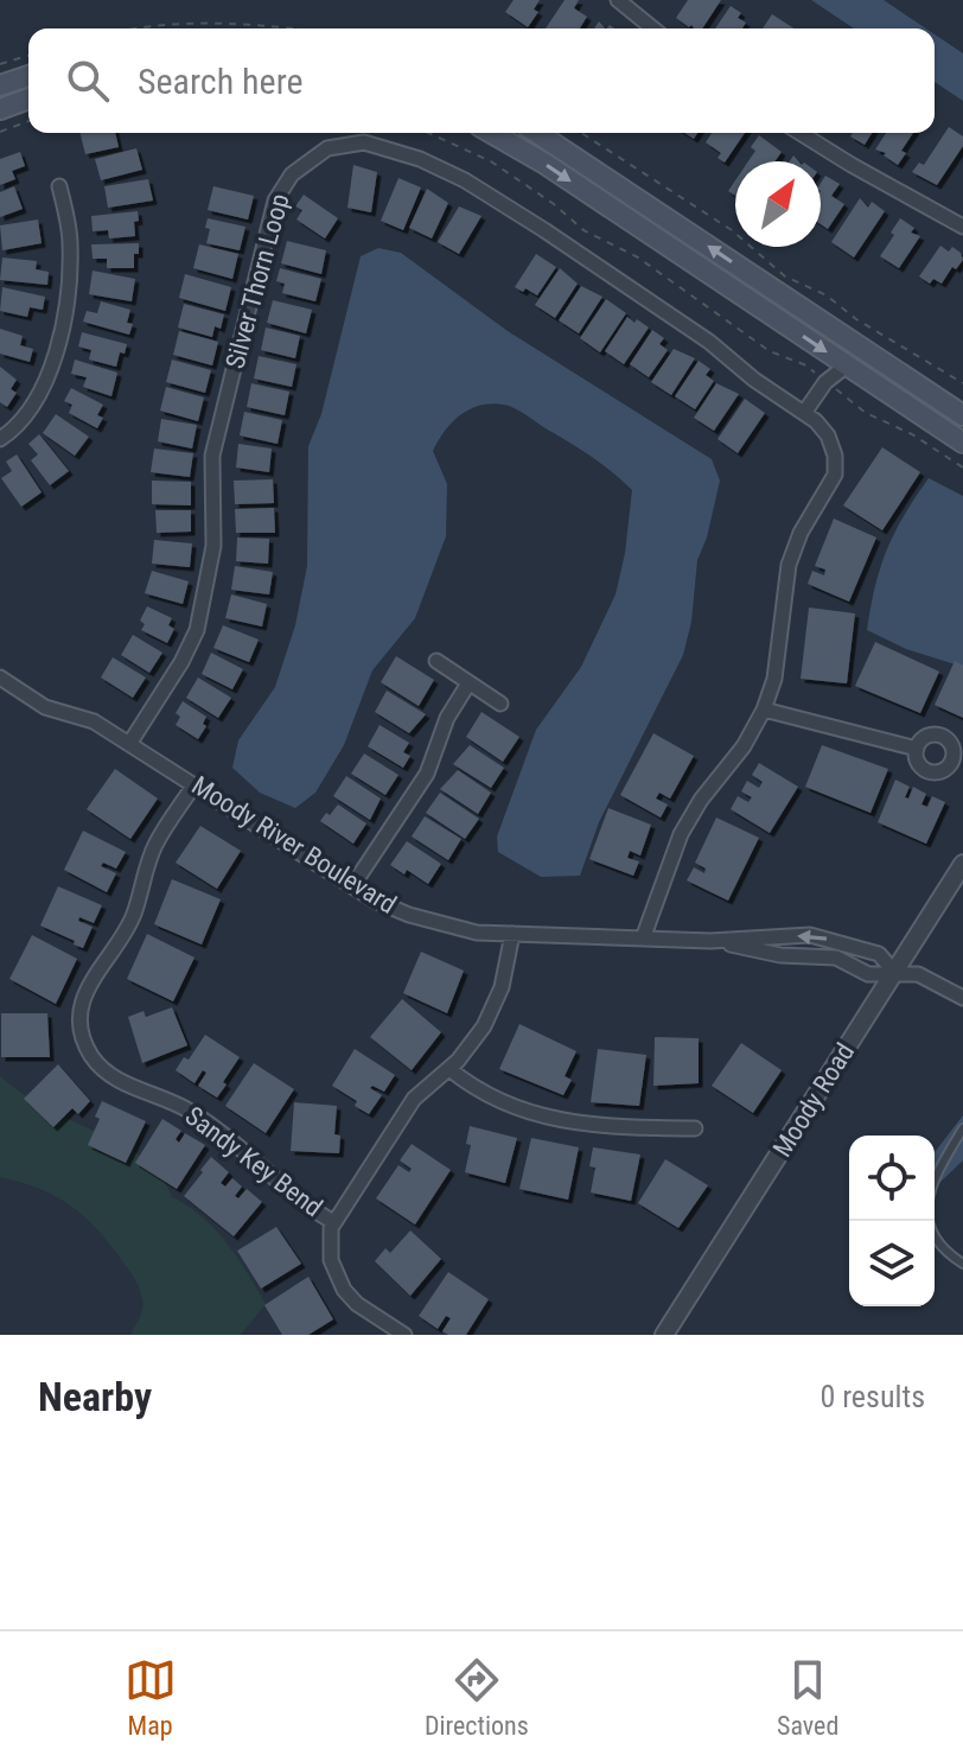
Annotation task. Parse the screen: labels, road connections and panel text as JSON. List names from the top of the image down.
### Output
{
  "streets": {
    "street": [
      "Silver Thorn Loop",
      "Moody River Boulevard",
      "Moody Road",
      "Sandy Key Bend"
    ]
  },
  "crossings": [
    ["Silver Thorn Loop", "Moody River Boulevard"],
    ["Moody River Boulevard", "Moody Road"],
    ["Moody River Boulevard", "Sandy Key Bend"]
  ],
  "north": "top right",
  "page": {
    "search": "Search here",
    "heading": ["Nearby", "0 results"],
    "nav": ["Map", "Directions", "Saved"]
  }
}
